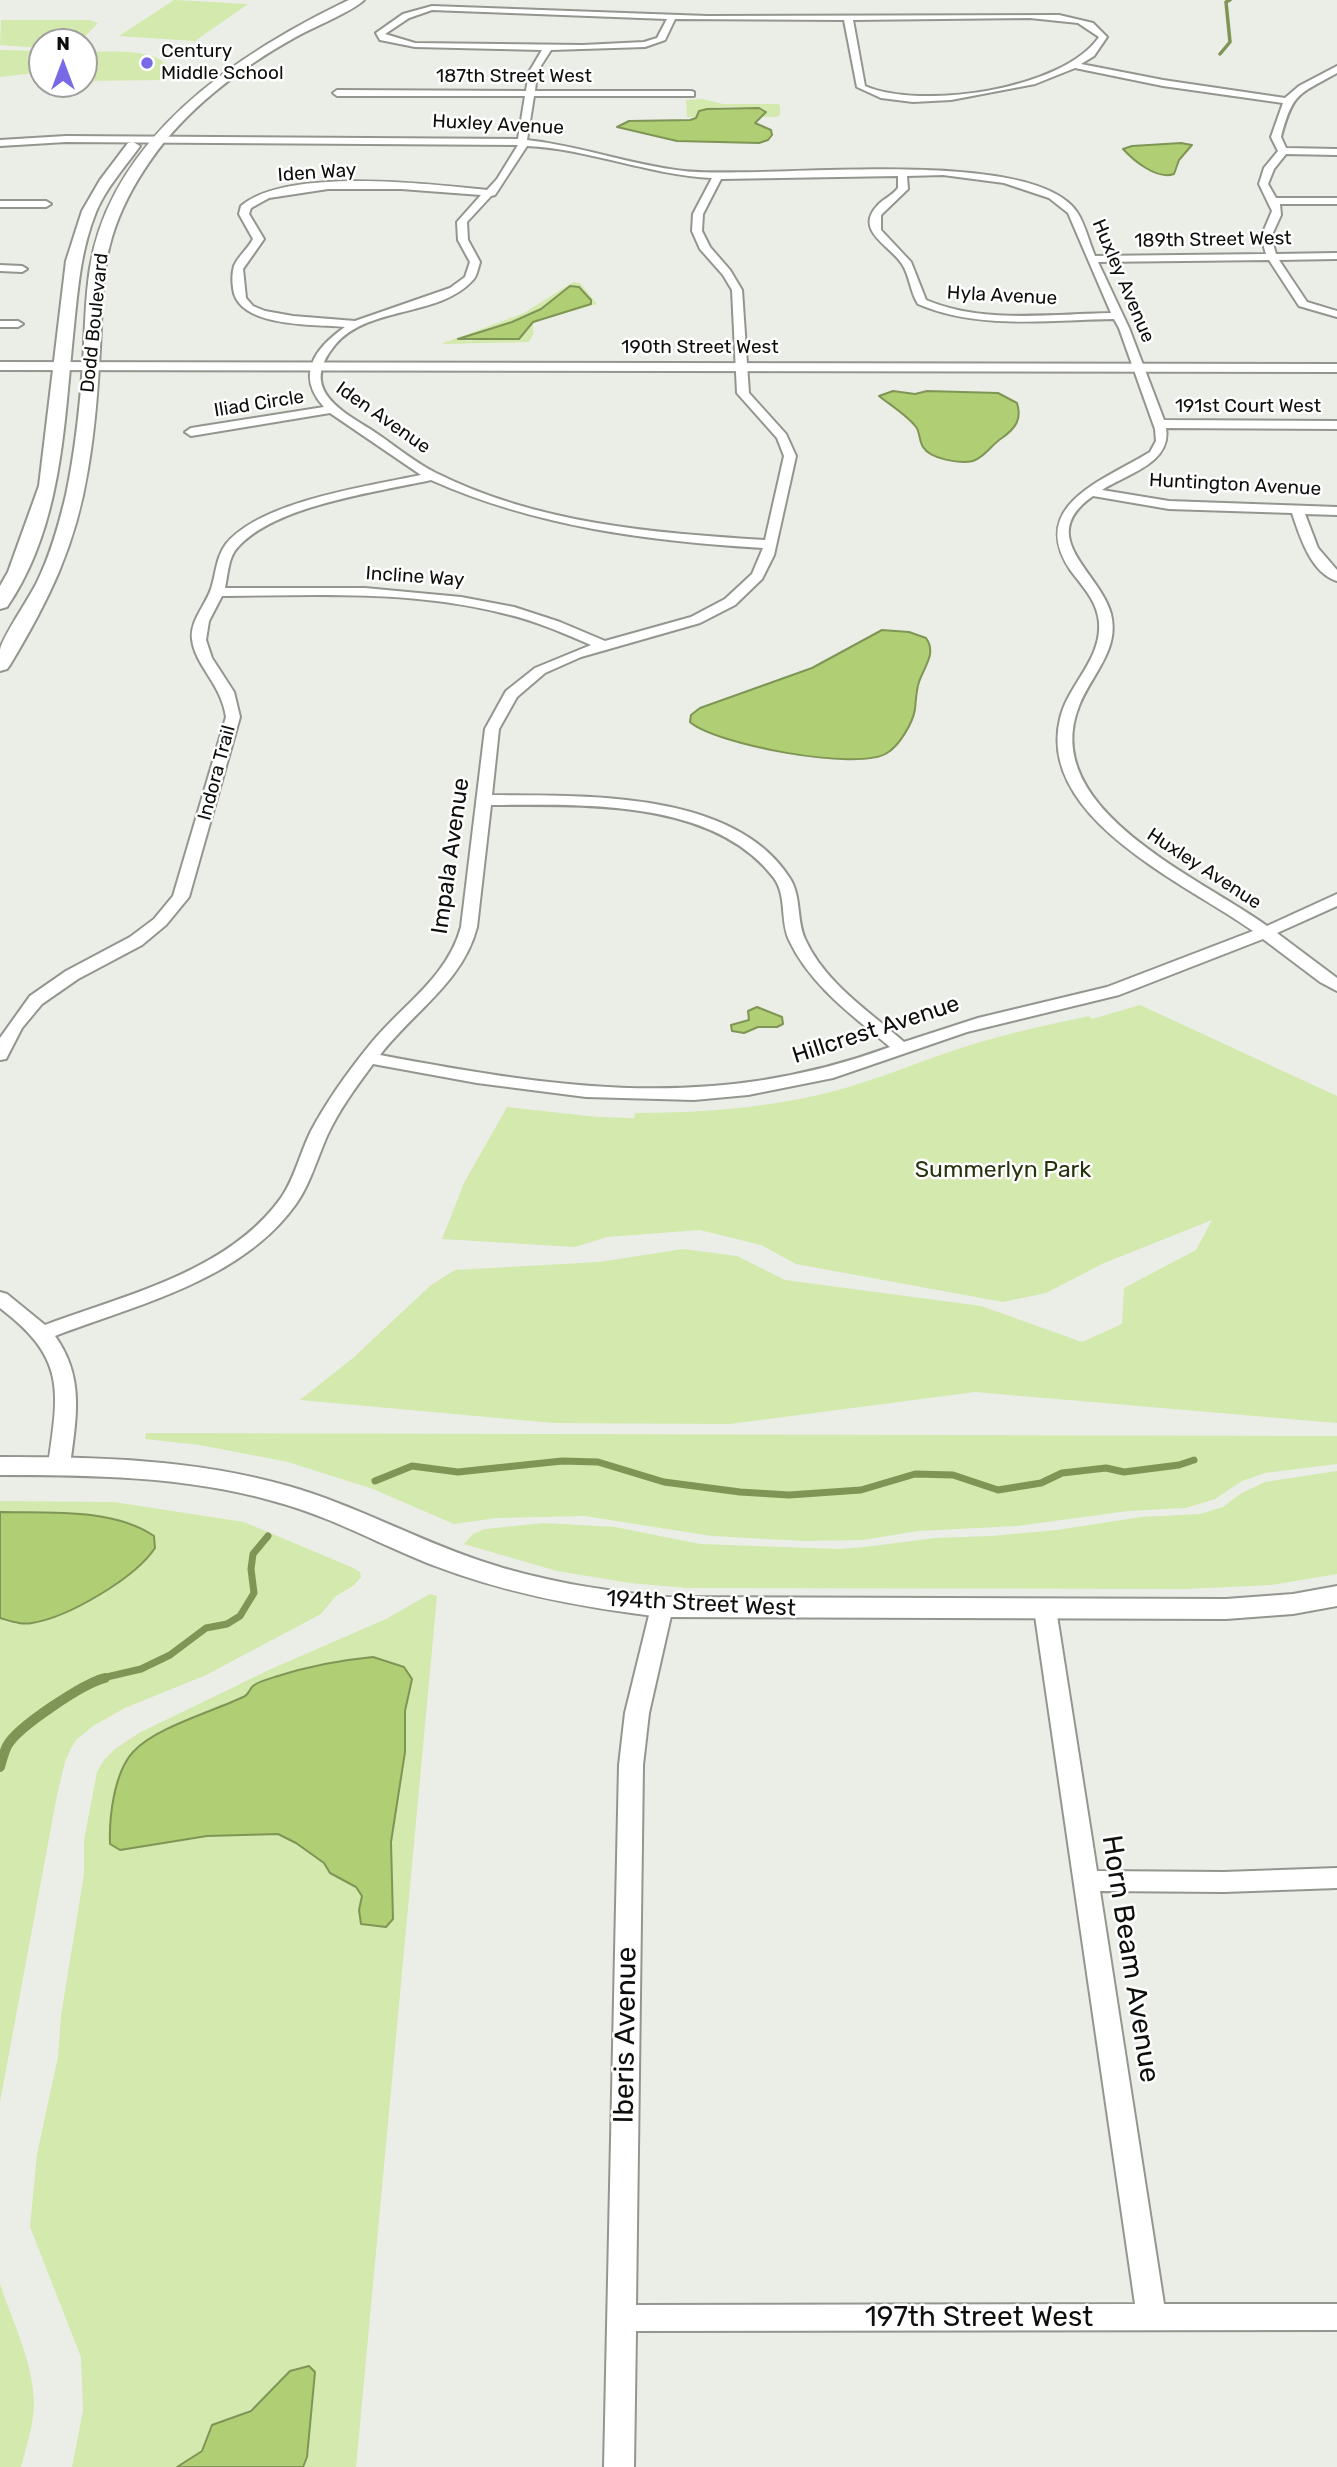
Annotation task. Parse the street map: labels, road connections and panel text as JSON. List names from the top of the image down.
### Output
{
  "streets": {
    "main road": ["Dodd Boulevard"],
    "street": [
      "187th Street West",
      "Huxley Avenue",
      "Iden Way",
      "189th Street West",
      "Hyla Avenue",
      "190th Street West",
      "Iliad Circle",
      "191st Court West",
      "Iden Avenue",
      "Huntington Avenue",
      "Incline Way",
      "Indora Trail",
      "Impala Avenue",
      "Hillcrest Avenue",
      "194th Street West",
      "Horn Beam Avenue",
      "Iberis Avenue",
      "197th Street West"
    ]
  },
  "crossings": [
    ["187th Street West", "Iden Avenue"],
    ["Huxley Avenue", "189th Street West"],
    ["Huxley Avenue", "Hyla Avenue"],
    ["Huxley Avenue", "Dodd Boulevard"],
    ["Huxley Avenue", "190th Street West"],
    ["Huxley Avenue", "191st Court West"],
    ["Huxley Avenue", "Iden Avenue"],
    ["Huxley Avenue", "Huntington Avenue"],
    ["Huxley Avenue", "Hillcrest Avenue"],
    ["Iden Way", "Iden Avenue"],
    ["Dodd Boulevard", "190th Street West"],
    ["190th Street West", "Iden Avenue"],
    ["190th Street West", "Impala Avenue"],
    ["Iliad Circle", "Iden Avenue"],
    ["Iden Avenue", "Indora Trail"],
    ["Iden Avenue", "Impala Avenue"],
    ["Incline Way", "Indora Trail"],
    ["Incline Way", "Impala Avenue"],
    ["Impala Avenue", "Hillcrest Avenue"],
    ["194th Street West", "Horn Beam Avenue"],
    ["194th Street West", "Iberis Avenue"],
    ["Horn Beam Avenue", "197th Street West"],
    ["Iberis Avenue", "197th Street West"]
  ],
  "parks": ["Summerlyn Park"],
  "places": ["Century Middle School"],
  "north": "top"
}
